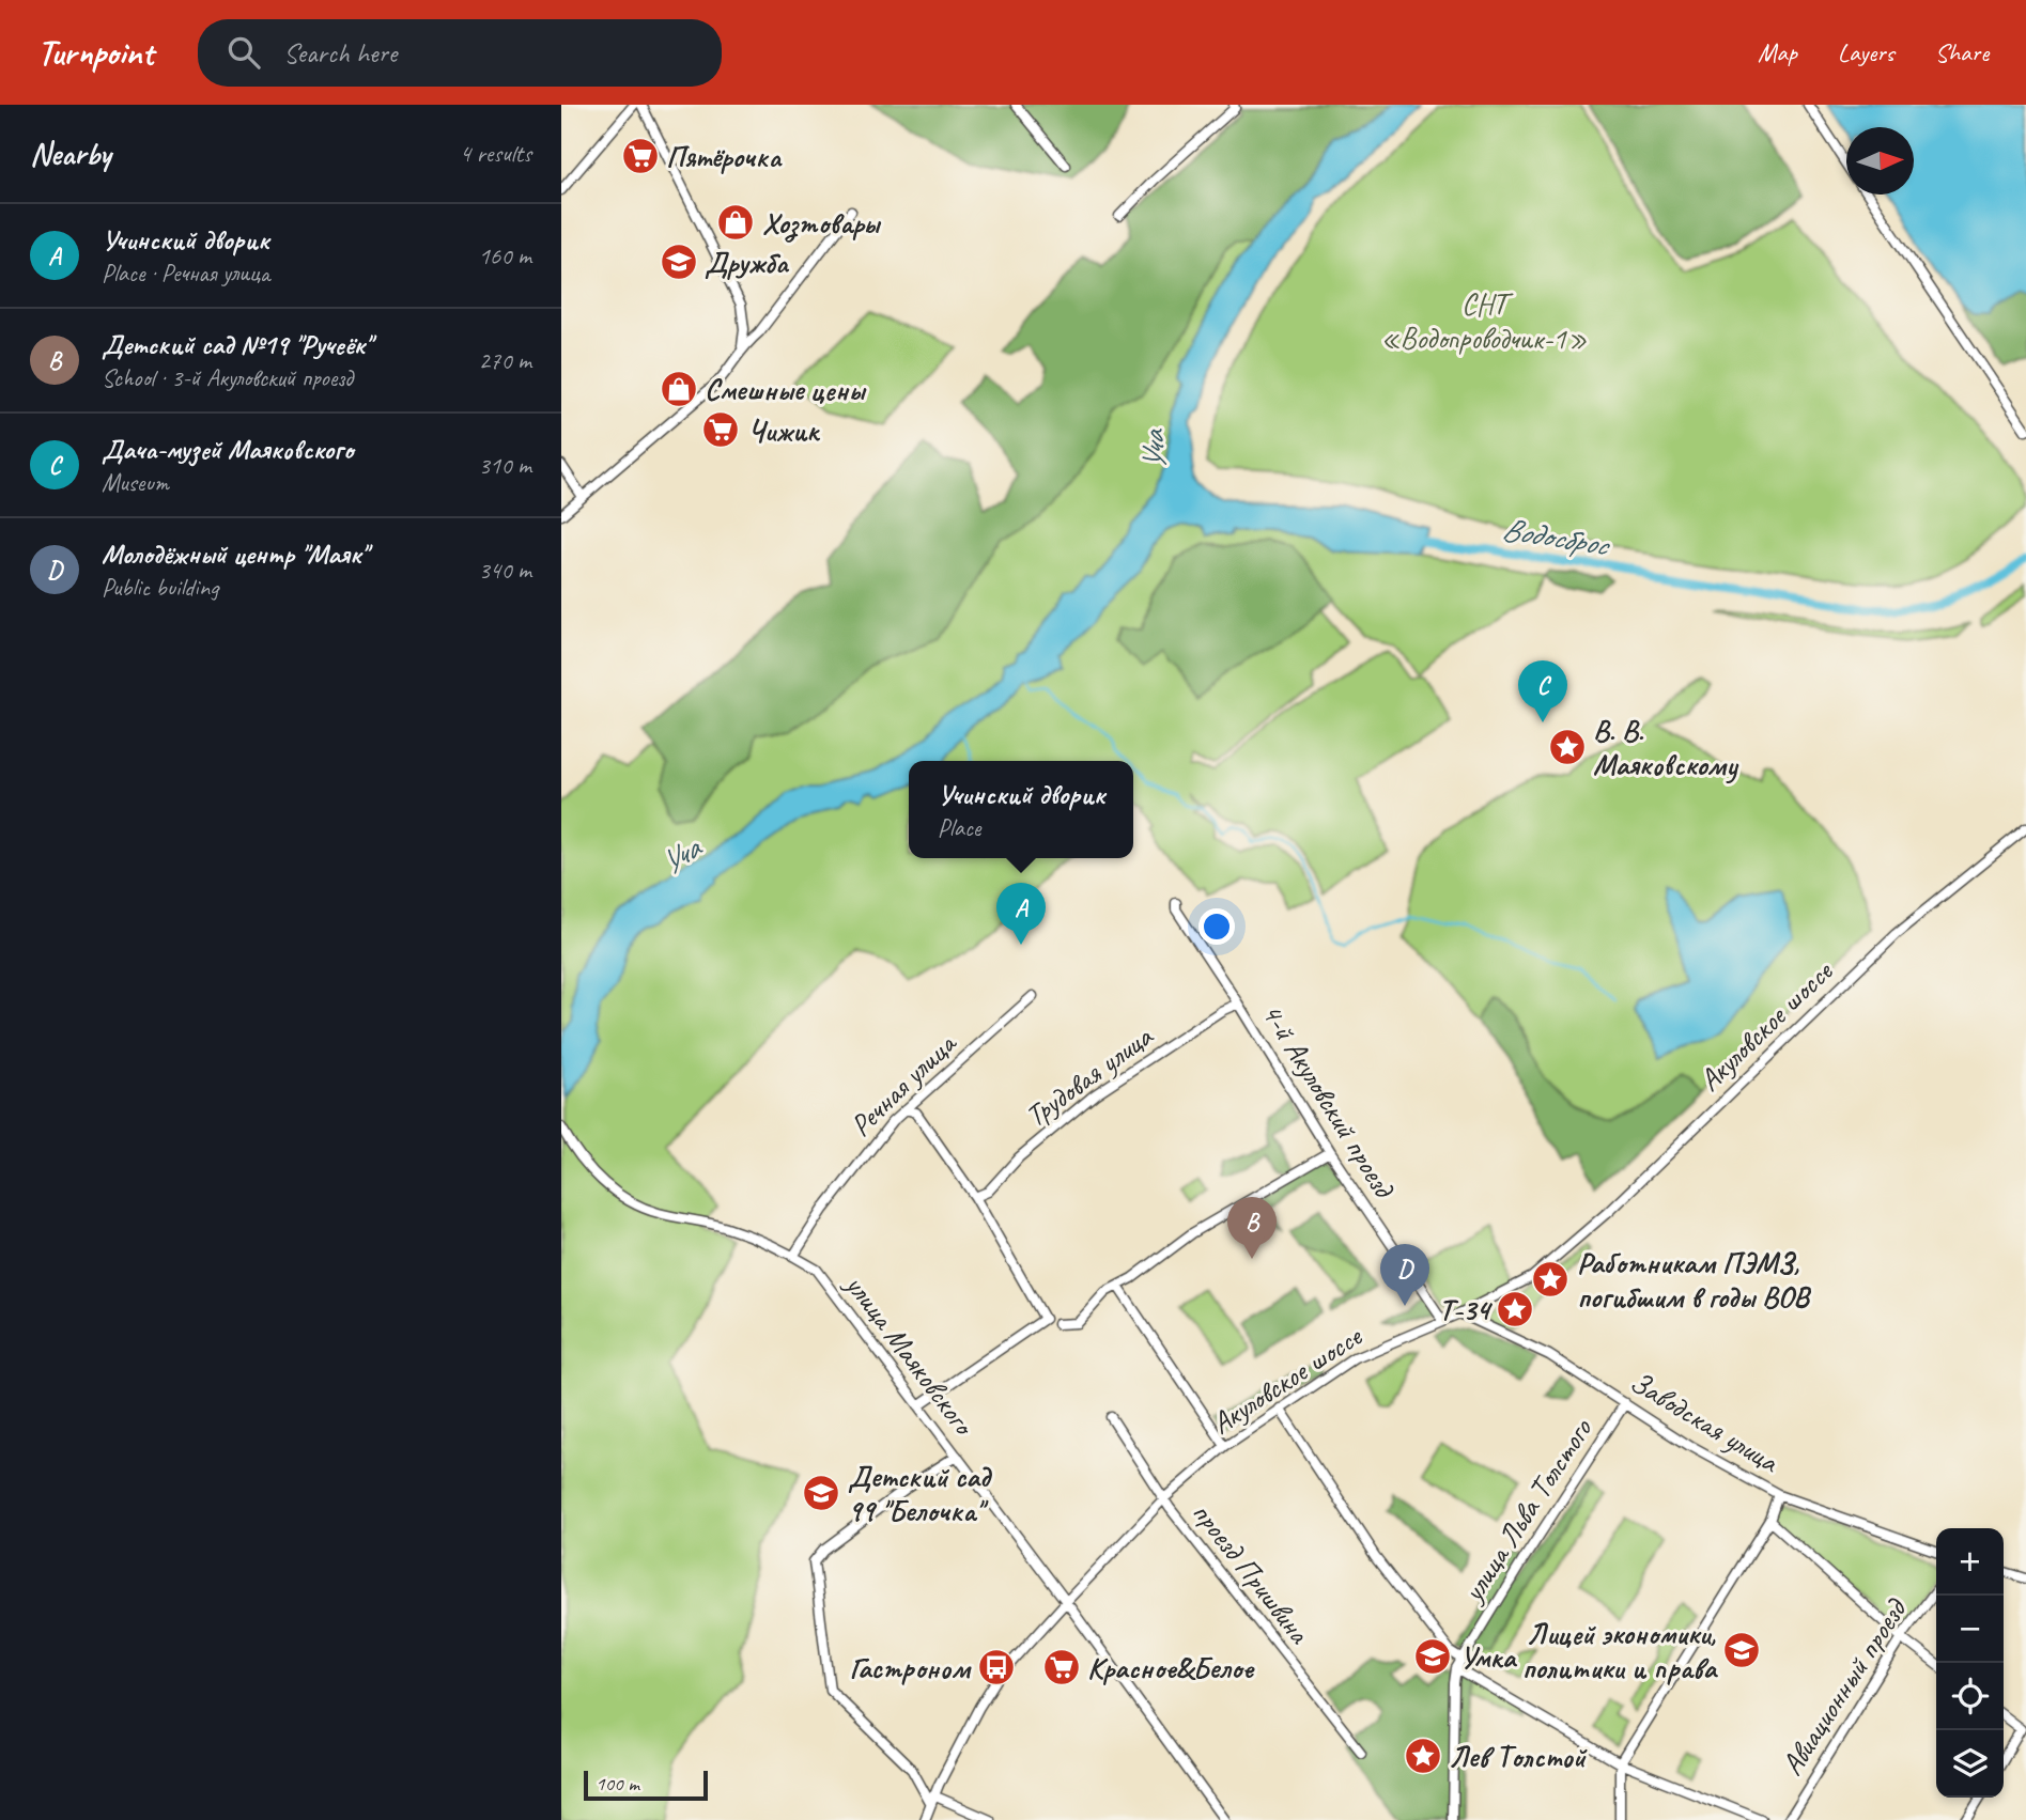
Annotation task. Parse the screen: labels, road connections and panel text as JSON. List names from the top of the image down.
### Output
{
  "streets": {
    "street": [
      "Акуловское шоссе",
      "Трудовая улица",
      "Речная улица",
      "4-й Акуловский проезд",
      "улица Маяковского",
      "Заводская улица",
      "улица Льва Толстого",
      "проезд Пришвина",
      "Авиационный проезд"
    ]
  },
  "crossings": [
    ["Акуловское шоссе", "4-й Акуловский проезд"],
    ["Акуловское шоссе", "улица Маяковского"],
    ["Акуловское шоссе", "Заводская улица"],
    ["Акуловское шоссе", "проезд Пришвина"],
    ["Трудовая улица", "4-й Акуловский проезд"],
    ["Речная улица", "улица Маяковского"],
    ["Заводская улица", "улица Льва Толстого"],
    ["Заводская улица", "Авиационный проезд"]
  ],
  "water": ["Уча", "Водосброс"],
  "parks": ["СНТ «Водопроводчик-1»"],
  "places": {
    "supermarket": ["Пятёрочка", "Чижик", "Красное&Белое"],
    "shop": ["Хозтовары", "Смешные цены"],
    "school or university": [
      "Дружба",
      "Детский сад 99 \"Белочка\"",
      "Лицей экономики, политики и права",
      "Умка"
    ],
    "place": [
      "В. В. Маяковскому",
      "Работникам ПЭМЗ, погибшим в годы ВОВ",
      "Т-34",
      "Лев Толстой"
    ],
    "bus stop": ["Гастроном"]
  },
  "scale_bar": "100 m",
  "north": "right",
  "page": {
    "header": "Turnpoint",
    "search": "Search here",
    "nav": ["Map", "Layers", "Share"],
    "heading": ["Nearby", "4 results"],
    "list": [
      {
        "mark": "A",
        "name": "Учинский дворик",
        "note": "Place · Речная улица",
        "value": "160 m"
      },
      {
        "mark": "B",
        "name": "Детский сад №19 \"Ручеёк\"",
        "note": "School · 3-й Акуловский проезд",
        "value": "270 m"
      },
      {
        "mark": "C",
        "name": "Дача-музей Маяковского",
        "note": "Museum",
        "value": "310 m"
      },
      {
        "mark": "D",
        "name": "Молодёжный центр \"Маяк\"",
        "note": "Public building",
        "value": "340 m"
      }
    ],
    "pins": [
      "C",
      "A",
      "B",
      "D"
    ],
    "popup": ["Учинский дворик", "Place"],
    "map_buttons": ["+", "−"],
    "scale": "100 m"
  }
}
